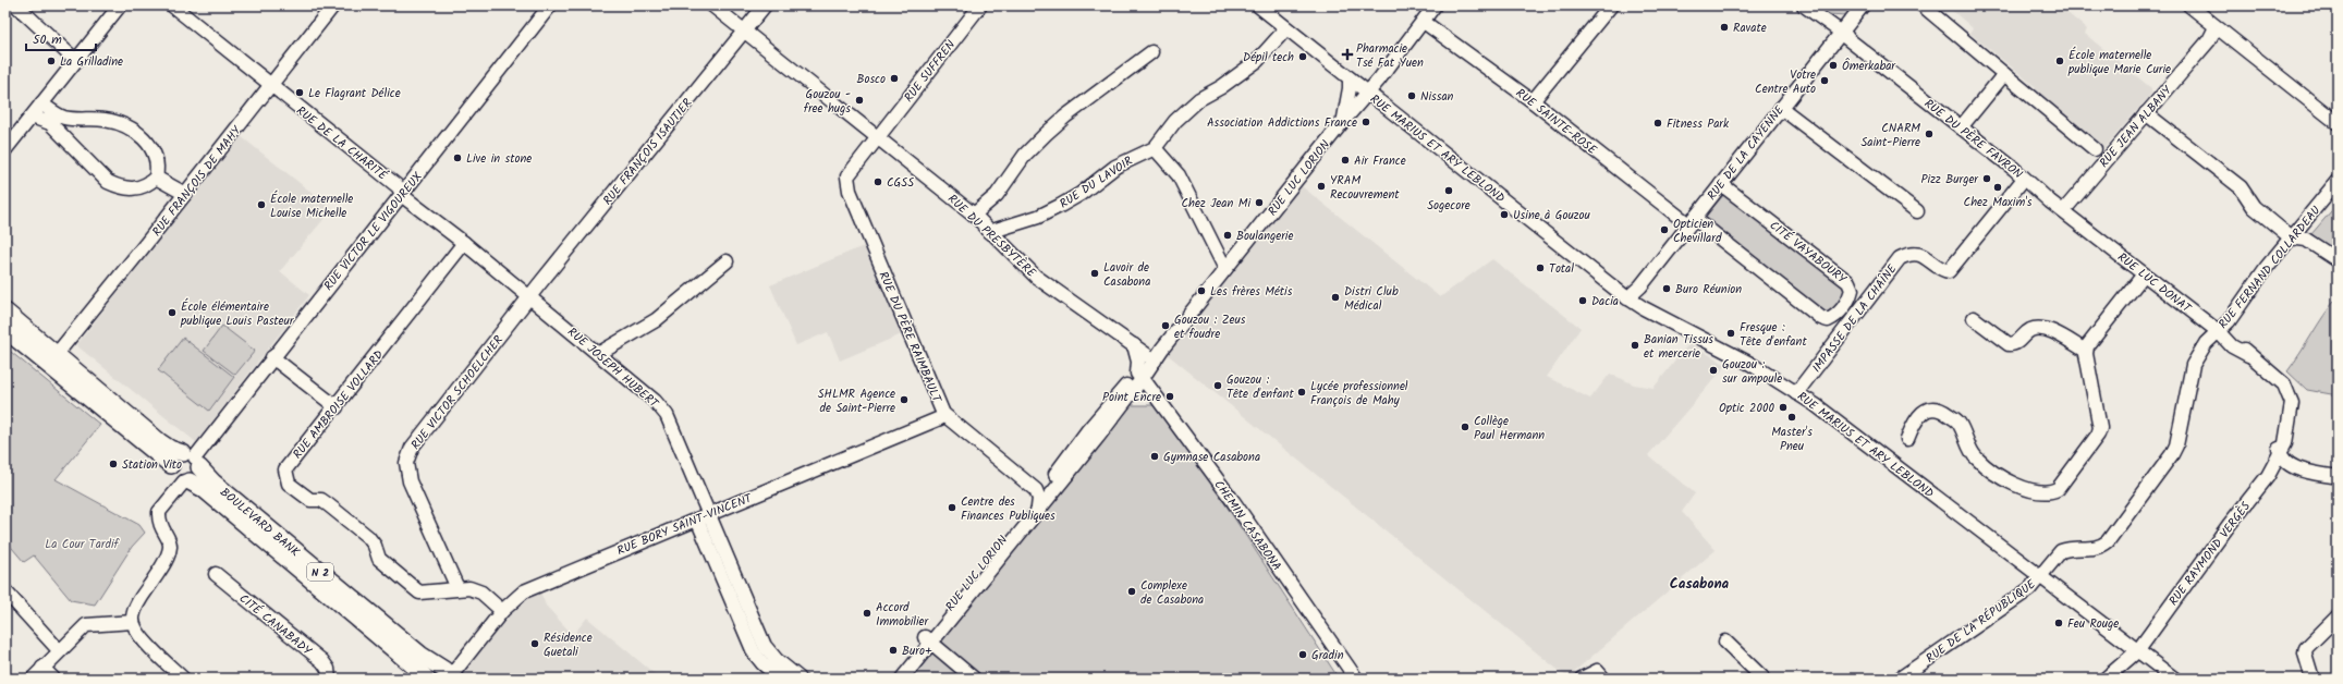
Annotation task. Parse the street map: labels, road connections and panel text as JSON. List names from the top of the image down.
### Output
{
  "streets": {
    "main road": ["BOULEVARD BANK", "N 2"],
    "street": [
      "RUE SUFFREN",
      "RUE SAINTE-ROSE",
      "RUE JEAN ALBANY",
      "RUE DU PÈRE FAVRON",
      "RUE DE LA CHARITÉ",
      "RUE MARIUS ET ARY LEBLOND",
      "RUE FRANÇOIS ISAUTIER",
      "RUE DE LA CAYENNE",
      "RUE LUC LORION",
      "RUE FRANÇOIS DE MAHY",
      "RUE DU LAVOIR",
      "RUE VICTOR LE VIGOUREUX",
      "RUE DU PRESBYTÈRE",
      "CITÉ VAYABOURY",
      "RUE FERNAND COLLARDEAU",
      "RUE LUC DONAT",
      "IMPASSE DE LA CHAÎNE",
      "RUE DU PÈRE RAIMBAULT",
      "RUE JOSEPH HUBERT",
      "RUE VICTOR SCHOELCHER",
      "RUE AMBROISE VOLLARD",
      "RUE BORY SAINT-VINCENT",
      "CHEMIN CASABONA",
      "RUE RAYMOND VERGÈS",
      "RUE DE LA RÉPUBLIQUE",
      "CITÉ CANABADY"
    ]
  },
  "crossings": [
    ["RUE SUFFREN", "RUE DU PRESBYTÈRE"],
    ["RUE SUFFREN", "RUE DU PÈRE RAIMBAULT"],
    ["RUE SAINTE-ROSE", "RUE DE LA CAYENNE"],
    ["RUE SAINTE-ROSE", "RUE LUC LORION"],
    ["RUE SAINTE-ROSE", "CITÉ VAYABOURY"],
    ["RUE JEAN ALBANY", "RUE DU PÈRE FAVRON"],
    ["RUE JEAN ALBANY", "RUE LUC DONAT"],
    ["RUE DU PÈRE FAVRON", "RUE DE LA CAYENNE"],
    ["RUE DU PÈRE FAVRON", "RUE LUC DONAT"],
    ["RUE DU PÈRE FAVRON", "IMPASSE DE LA CHAÎNE"],
    ["RUE DE LA CHARITÉ", "RUE FRANÇOIS ISAUTIER"],
    ["RUE DE LA CHARITÉ", "RUE FRANÇOIS DE MAHY"],
    ["RUE DE LA CHARITÉ", "RUE VICTOR LE VIGOUREUX"],
    ["RUE DE LA CHARITÉ", "RUE JOSEPH HUBERT"],
    ["RUE DE LA CHARITÉ", "RUE VICTOR SCHOELCHER"],
    ["RUE DE LA CHARITÉ", "RUE AMBROISE VOLLARD"],
    ["RUE MARIUS ET ARY LEBLOND", "RUE DE LA CAYENNE"],
    ["RUE MARIUS ET ARY LEBLOND", "RUE LUC LORION"],
    ["RUE MARIUS ET ARY LEBLOND", "RUE DU LAVOIR"],
    ["RUE MARIUS ET ARY LEBLOND", "RUE FERNAND COLLARDEAU"],
    ["RUE MARIUS ET ARY LEBLOND", "IMPASSE DE LA CHAÎNE"],
    ["RUE MARIUS ET ARY LEBLOND", "RUE RAYMOND VERGÈS"],
    ["RUE MARIUS ET ARY LEBLOND", "RUE DE LA RÉPUBLIQUE"],
    ["RUE FRANÇOIS ISAUTIER", "RUE DU PRESBYTÈRE"],
    ["RUE FRANÇOIS ISAUTIER", "RUE JOSEPH HUBERT"],
    ["RUE FRANÇOIS ISAUTIER", "RUE VICTOR SCHOELCHER"],
    ["RUE DE LA CAYENNE", "CITÉ VAYABOURY"],
    ["RUE LUC LORION", "RUE DU PRESBYTÈRE"],
    ["RUE LUC LORION", "RUE DU PÈRE RAIMBAULT"],
    ["RUE LUC LORION", "CHEMIN CASABONA"],
    ["RUE FRANÇOIS DE MAHY", "BOULEVARD BANK"],
    ["RUE DU LAVOIR", "RUE DU PRESBYTÈRE"],
    ["RUE VICTOR LE VIGOUREUX", "BOULEVARD BANK"],
    ["RUE VICTOR LE VIGOUREUX", "N 2"],
    ["RUE DU PRESBYTÈRE", "RUE DU PÈRE RAIMBAULT"],
    ["RUE FERNAND COLLARDEAU", "RUE LUC DONAT"],
    ["RUE FERNAND COLLARDEAU", "RUE DE LA RÉPUBLIQUE"],
    ["RUE LUC DONAT", "RUE RAYMOND VERGÈS"],
    ["RUE DU PÈRE RAIMBAULT", "RUE BORY SAINT-VINCENT"],
    ["RUE JOSEPH HUBERT", "RUE VICTOR SCHOELCHER"],
    ["RUE JOSEPH HUBERT", "RUE BORY SAINT-VINCENT"],
    ["RUE VICTOR SCHOELCHER", "RUE AMBROISE VOLLARD"],
    ["BOULEVARD BANK", "RUE BORY SAINT-VINCENT"],
    ["BOULEVARD BANK", "N 2"]
  ],
  "districts": ["Casabona"],
  "parks": ["La Cour Tardif"],
  "places": {
    "other": [
      "Ravate",
      "Dépil tech",
      "La Grilladine",
      "École maternelle publique Marie Curie",
      "Ômerkabar",
      "Bosco",
      "Votre Centre Auto",
      "Le Flagrant Délice",
      "Nissan",
      "Gouzou - free hugs",
      "Association Addictions France",
      "Fitness Park",
      "CNARM Saint-Pierre",
      "Live in stone",
      "Air France",
      "Pizz Burger",
      "CGSS",
      "YRAM Recouvrement",
      "Chez Maxim's",
      "Sogecore",
      "Chez Jean Mi",
      "École maternelle Louise Michelle",
      "Usine à Gouzou",
      "Opticien Chevillard",
      "Boulangerie",
      "Total",
      "Lavoir de Casabona",
      "Buro Réunion",
      "Les frères Métis",
      "Distri Club Médical",
      "Dacia",
      "École élémentaire publique Louis Pasteur",
      "Gouzou : Zeus et foudre",
      "Fresque : Tête d'enfant",
      "Banian Tissus et mercerie",
      "Gouzou : sur ampoule",
      "Gouzou : Tête d'enfant",
      "Lycée professionnel François de Mahy",
      "Point Encre",
      "SHLMR Agence de Saint-Pierre",
      "Optic 2000",
      "Master's Pneu",
      "Collège Paul Hermann",
      "Gymnase Casabona",
      "Station Vito",
      "Centre des Finances Publiques",
      "Complexe de Casabona",
      "Accord Immobilier",
      "Feu Rouge",
      "Résidence Guetali",
      "Buro+",
      "Gradin"
    ],
    "health": ["Pharmacie Tsé Fat Yuen"]
  },
  "scale_bar": "50 m"
}
